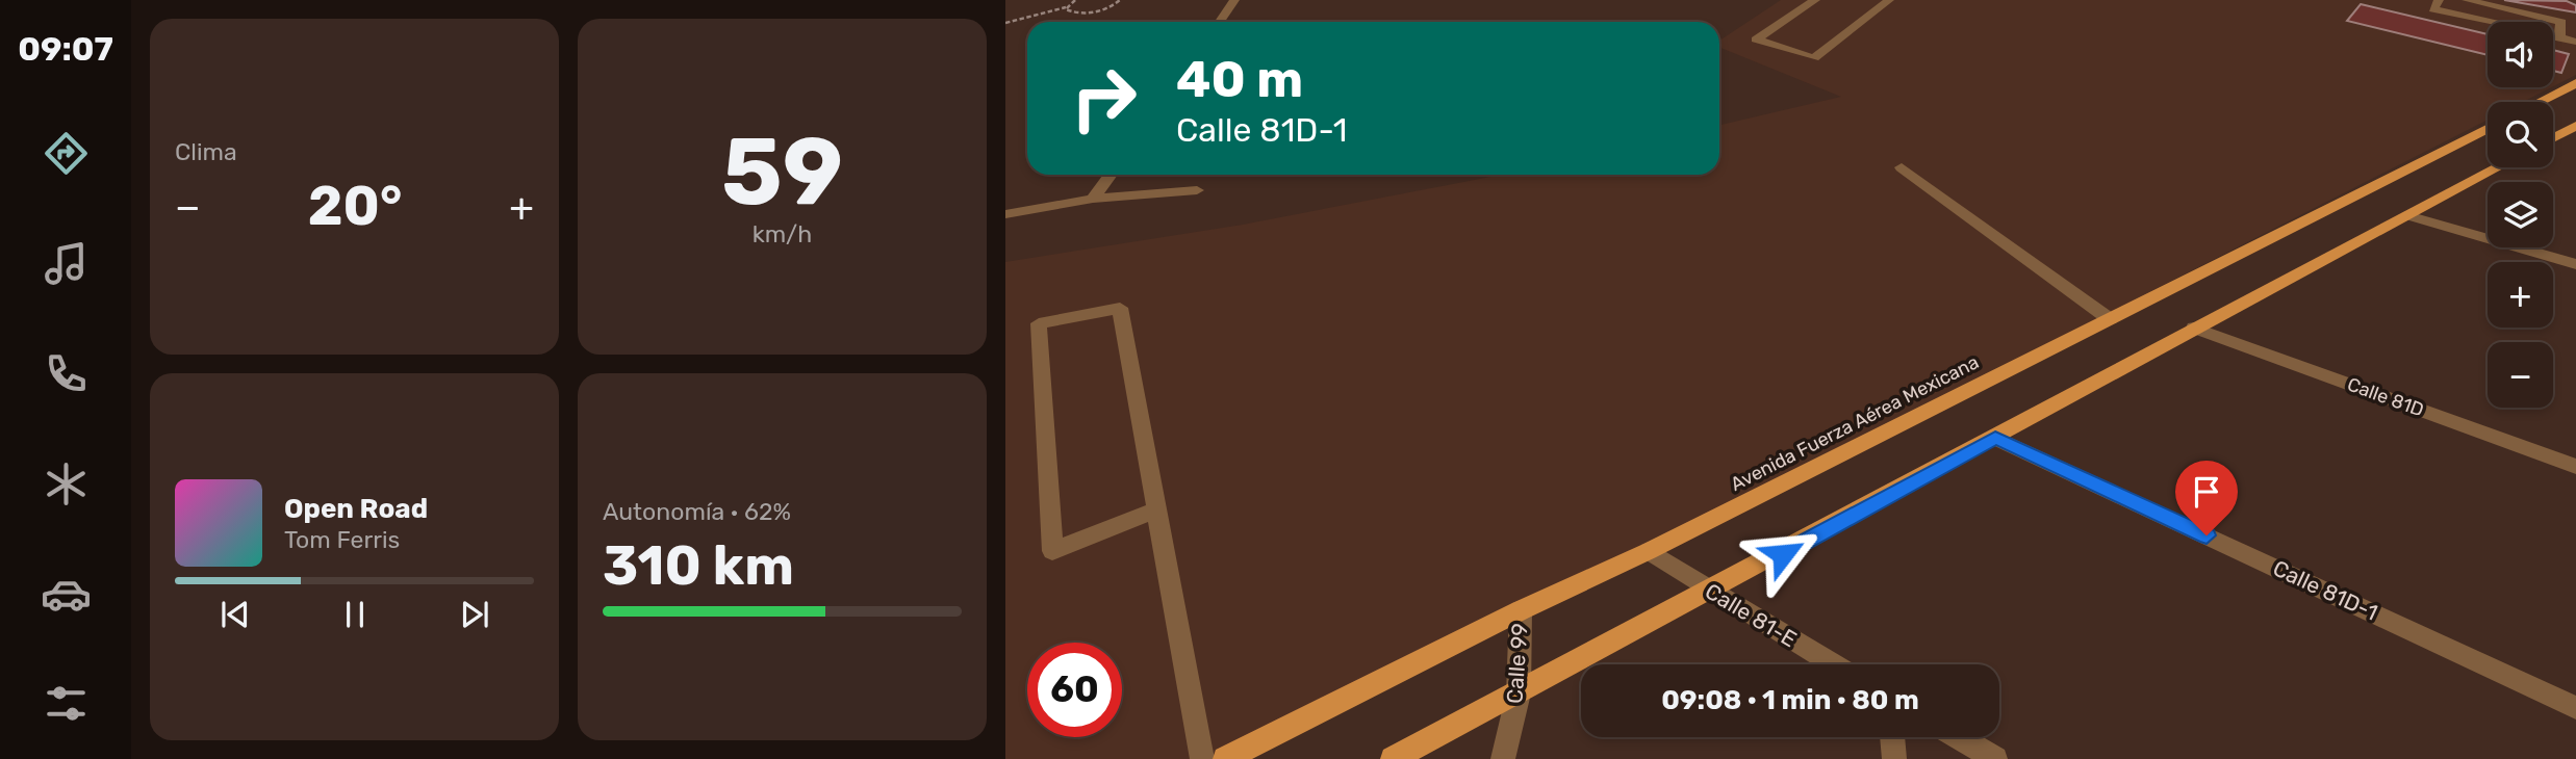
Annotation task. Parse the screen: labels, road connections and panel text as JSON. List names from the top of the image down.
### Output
{
  "streets": {
    "main road": ["Avenida Fuerza Aérea Mexicana"],
    "street": [
      "Calle 81D",
      "Calle 81D-1",
      "Calle 81-E",
      "Calle 99"
    ]
  },
  "crossings": [
    ["Avenida Fuerza Aérea Mexicana", "Calle 81-E"],
    ["Avenida Fuerza Aérea Mexicana", "Calle 99"]
  ],
  "page": {
    "tabs": "09:07",
    "tile": [
      "Clima",
      ["59", "km/h"],
      ["Autonomía · 62%", "310 km"]
    ],
    "map_buttons": ["+", "−"],
    "turn": ["40 m", "Calle 81D-1"],
    "heat": ["−", "20°", "+"],
    "song": ["Open Road", "Tom Ferris"],
    "limit": "60",
    "trip": "09:08 · 1 min · 80 m"
  }
}
